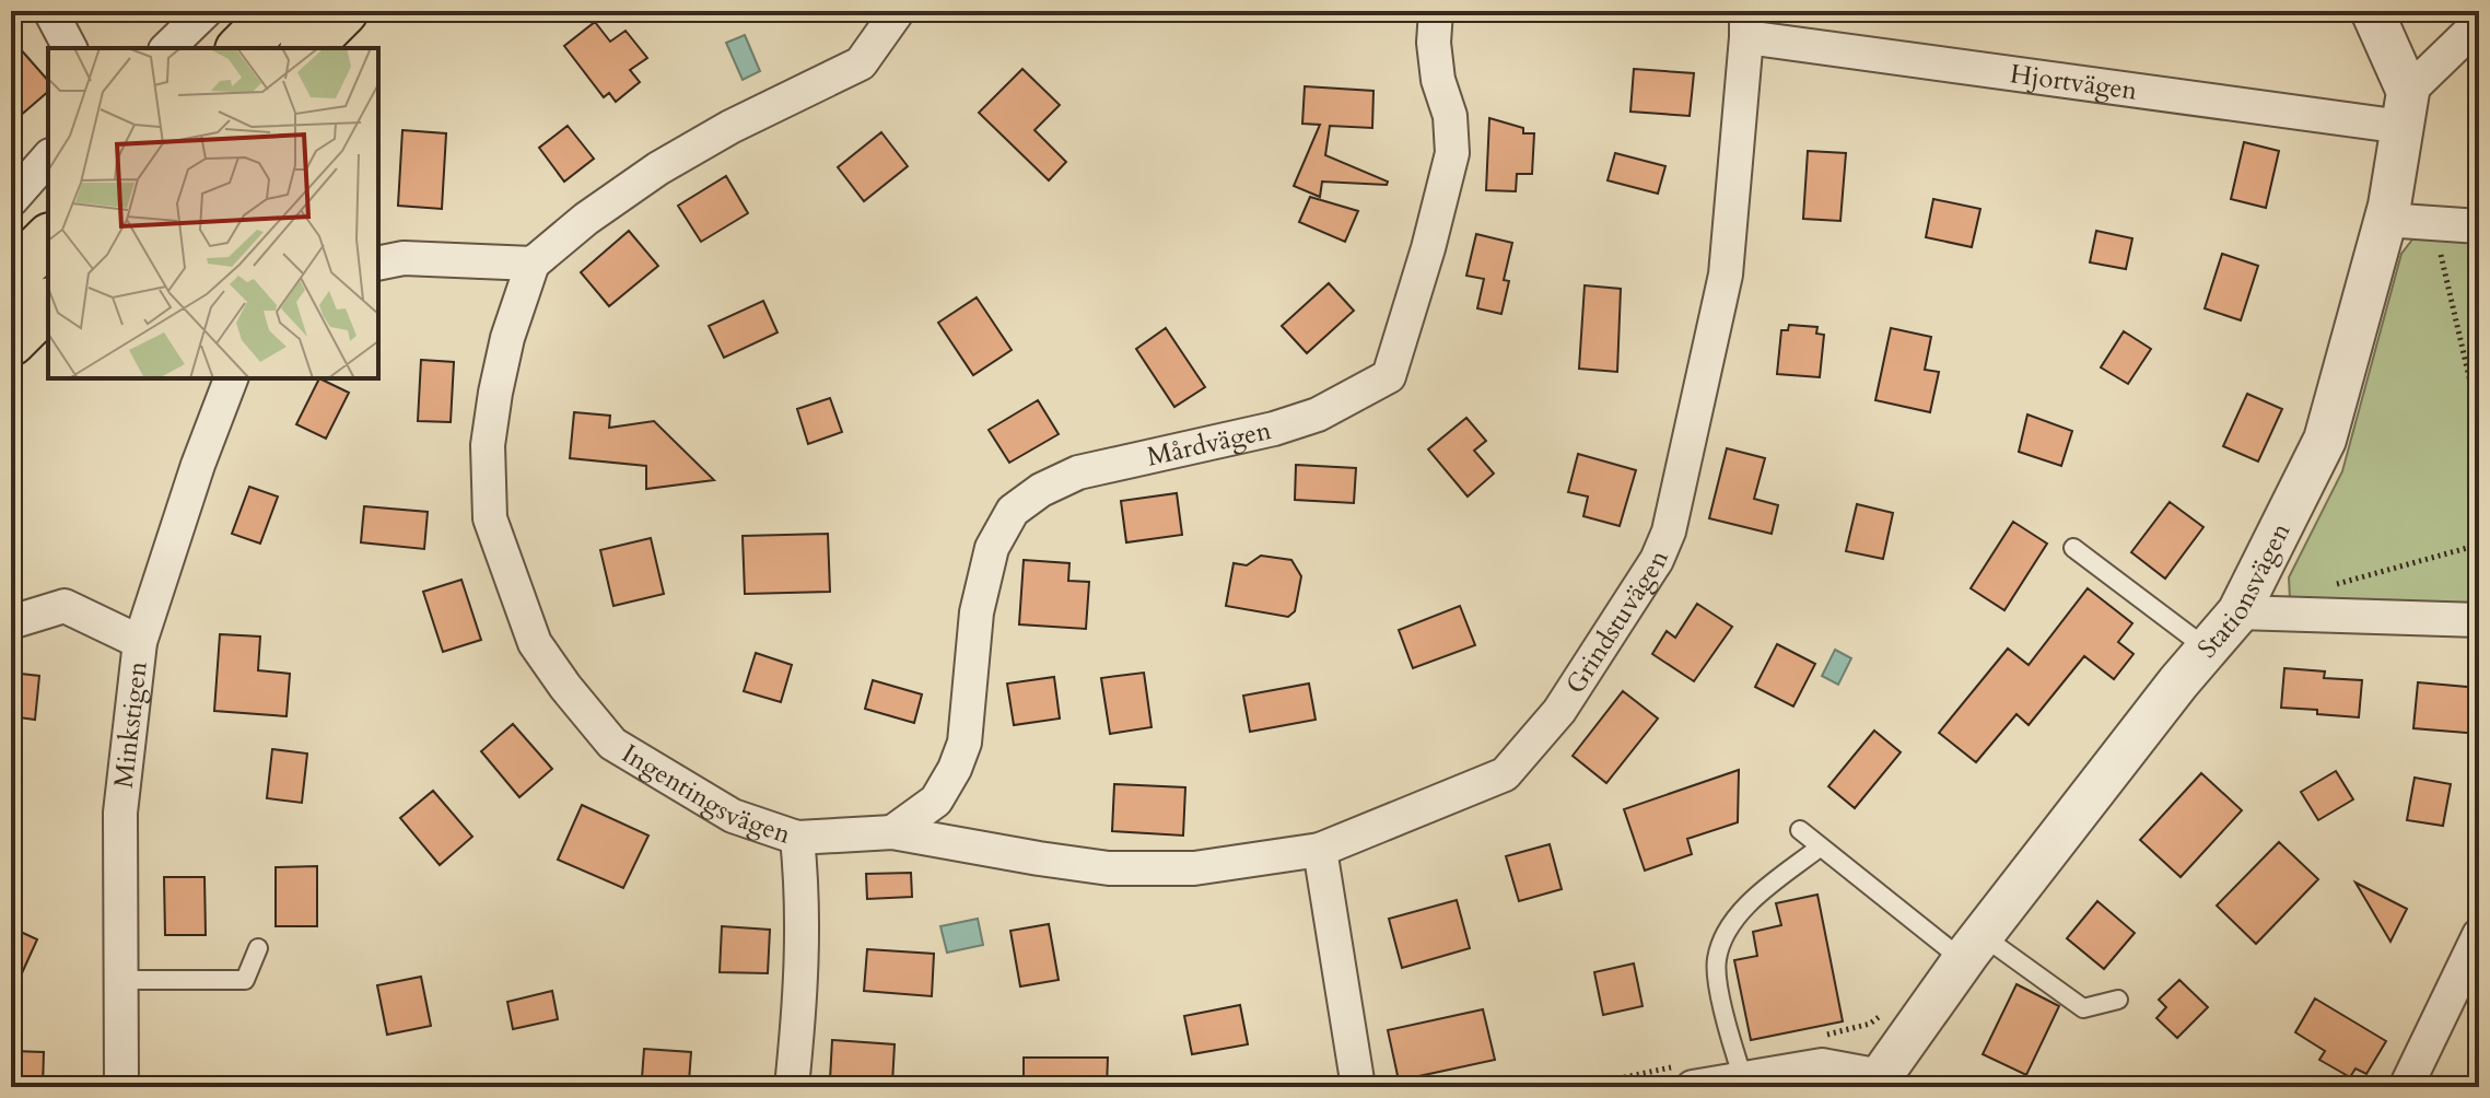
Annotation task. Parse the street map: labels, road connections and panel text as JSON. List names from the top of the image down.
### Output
{
  "streets": {
    "street": [
      "Hjortvägen",
      "Mårdvägen",
      "Stationsvägen",
      "Grindstuvägen",
      "Minkstigen",
      "Ingentingsvägen"
    ]
  },
  "crossings": [
    ["Hjortvägen", "Stationsvägen"],
    ["Hjortvägen", "Grindstuvägen"],
    ["Mårdvägen", "Ingentingsvägen"],
    ["Grindstuvägen", "Ingentingsvägen"]
  ]
}
